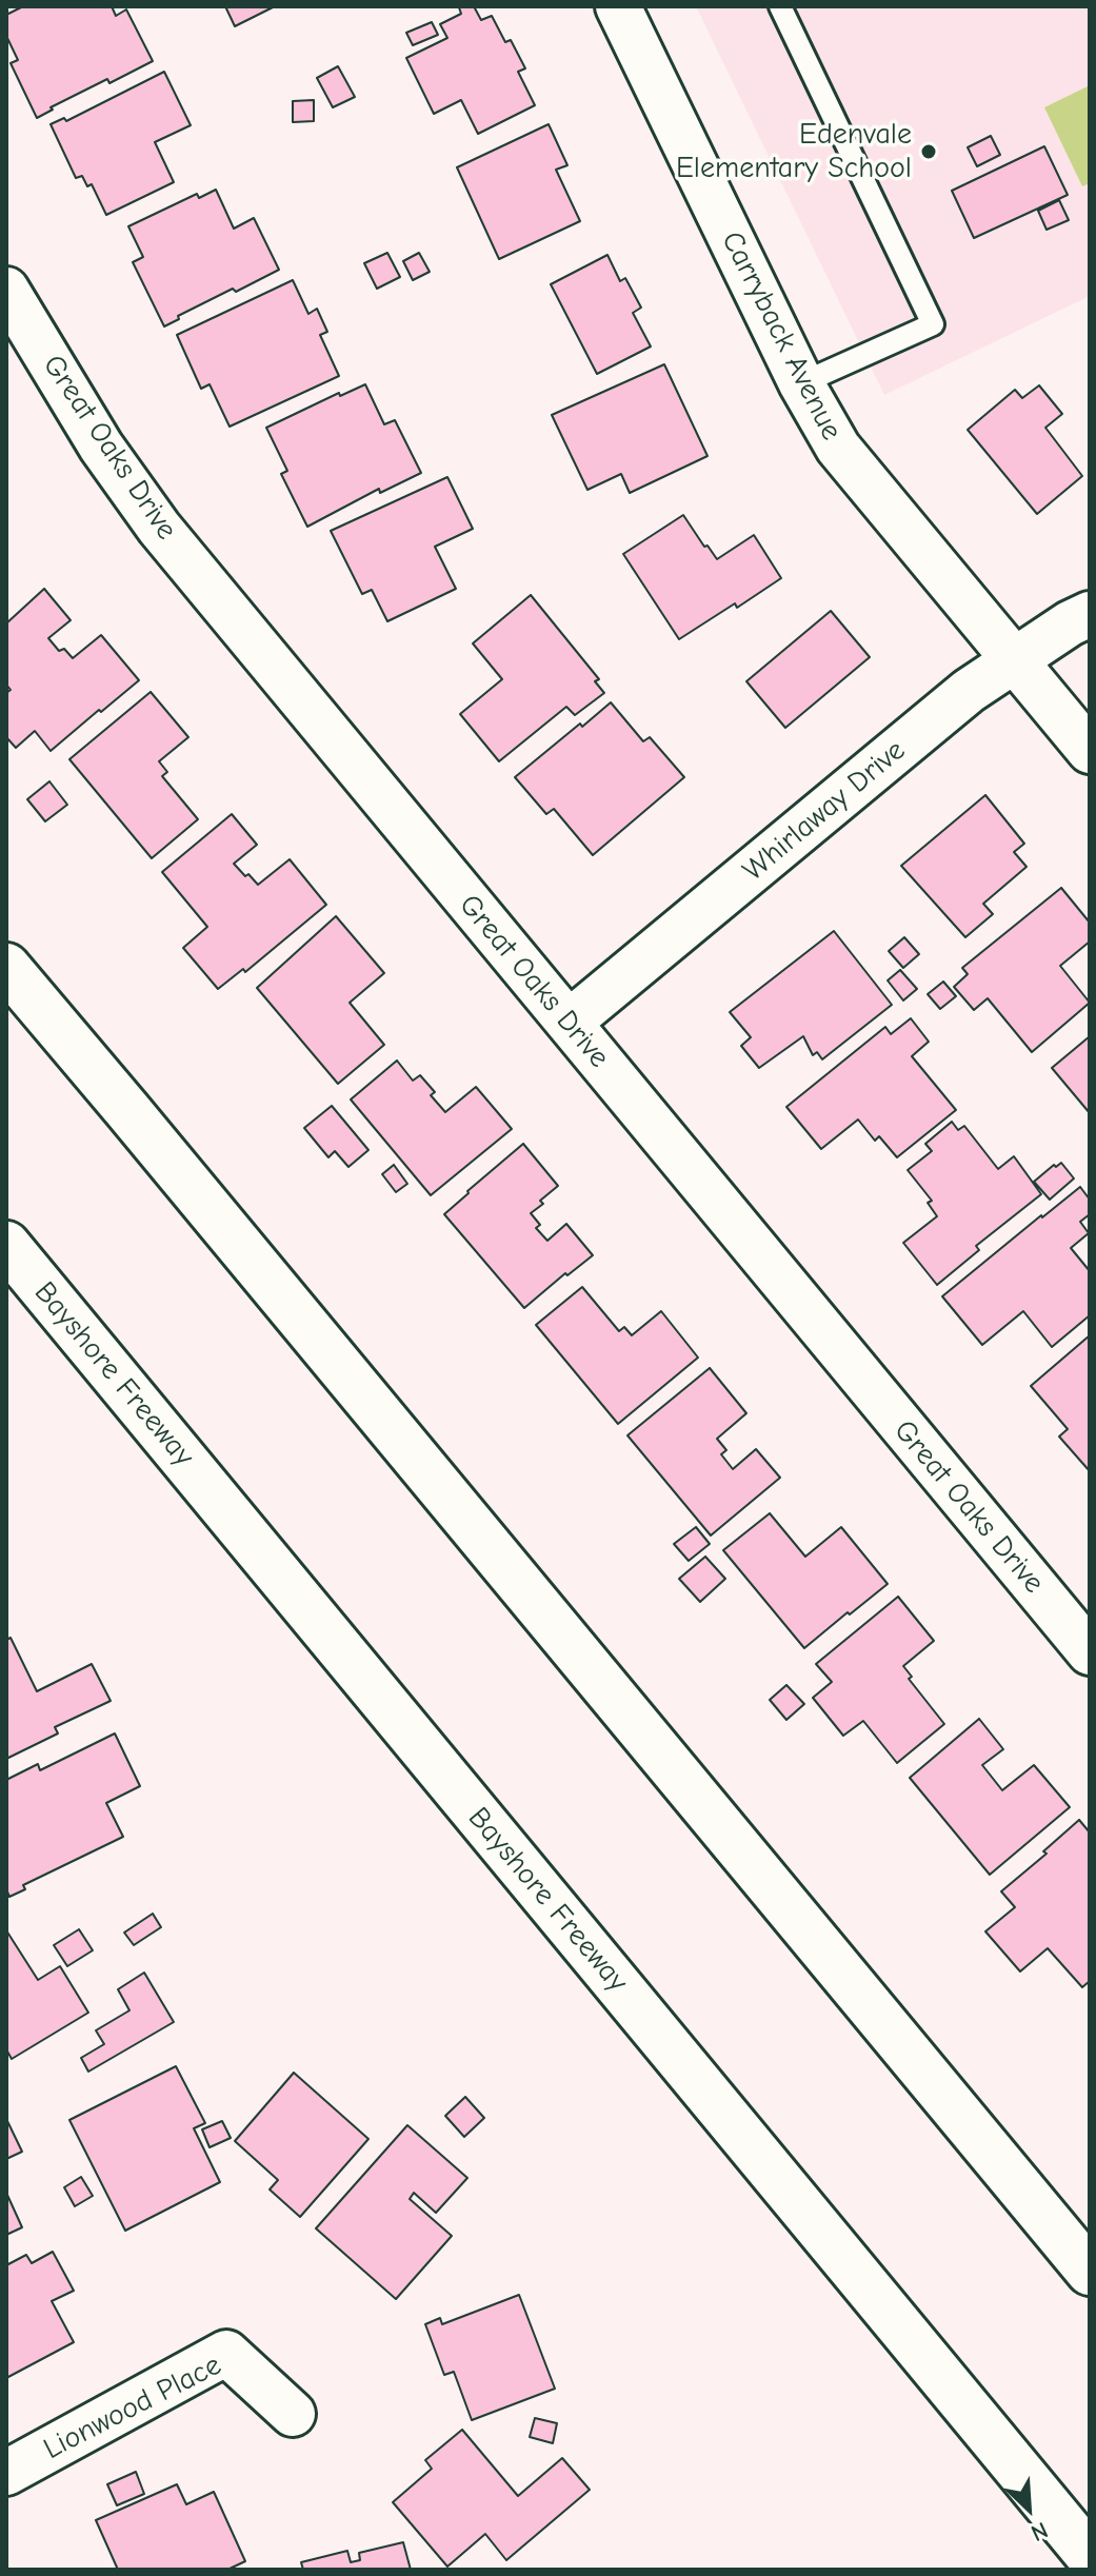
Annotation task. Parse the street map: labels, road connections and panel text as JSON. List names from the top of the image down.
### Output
{
  "streets": {
    "highway": ["Bayshore Freeway"],
    "street": [
      "Carryback Avenue",
      "Great Oaks Drive",
      "Whirlaway Drive",
      "Lionwood Place"
    ]
  },
  "crossings": [
    ["Carryback Avenue", "Whirlaway Drive"],
    ["Great Oaks Drive", "Whirlaway Drive"]
  ],
  "places": ["Edenvale Elementary School"],
  "north": "bottom right"
}
